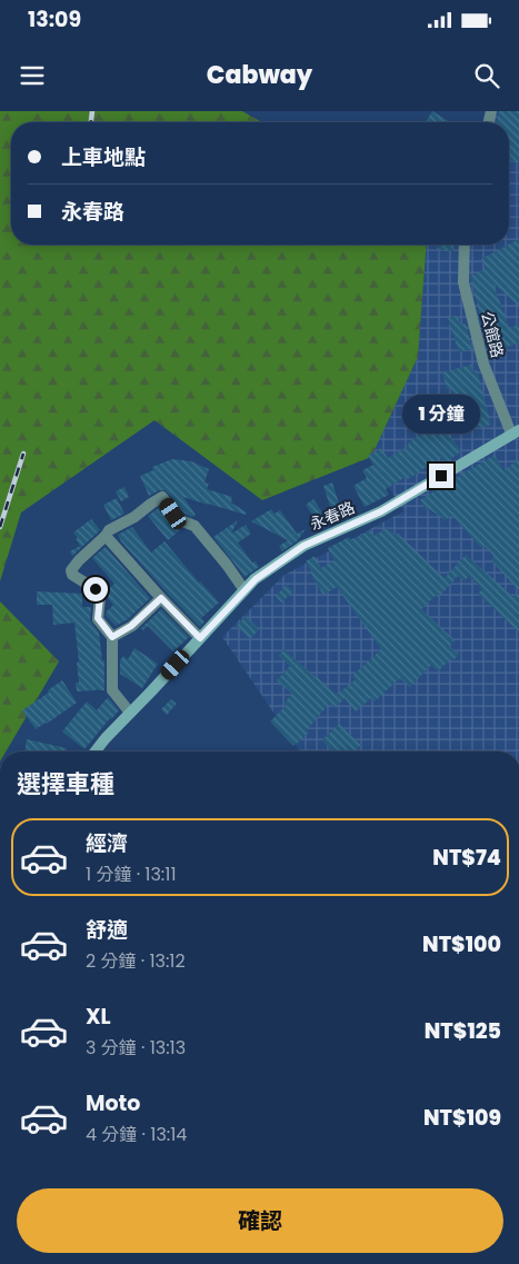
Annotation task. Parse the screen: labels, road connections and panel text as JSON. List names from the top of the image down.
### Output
{
  "streets": {
    "street": ["公館路", "永春路"]
  },
  "crossings": [
    ["公館路", "永春路"]
  ],
  "page": {
    "status": "13:09",
    "header": "Cabway",
    "banner": ["上車地點", "永春路"],
    "bubble": "1 分鐘",
    "heading": "選擇車種",
    "list": [
      {
        "name": "經濟",
        "note": "1 分鐘 · 13:11",
        "value": "NT$74"
      },
      {
        "name": "舒適",
        "note": "2 分鐘 · 13:12",
        "value": "NT$100"
      },
      {
        "name": "XL",
        "note": "3 分鐘 · 13:13",
        "value": "NT$125"
      },
      {
        "name": "Moto",
        "note": "4 分鐘 · 13:14",
        "value": "NT$109"
      }
    ],
    "buttons": "確認"
  }
}
